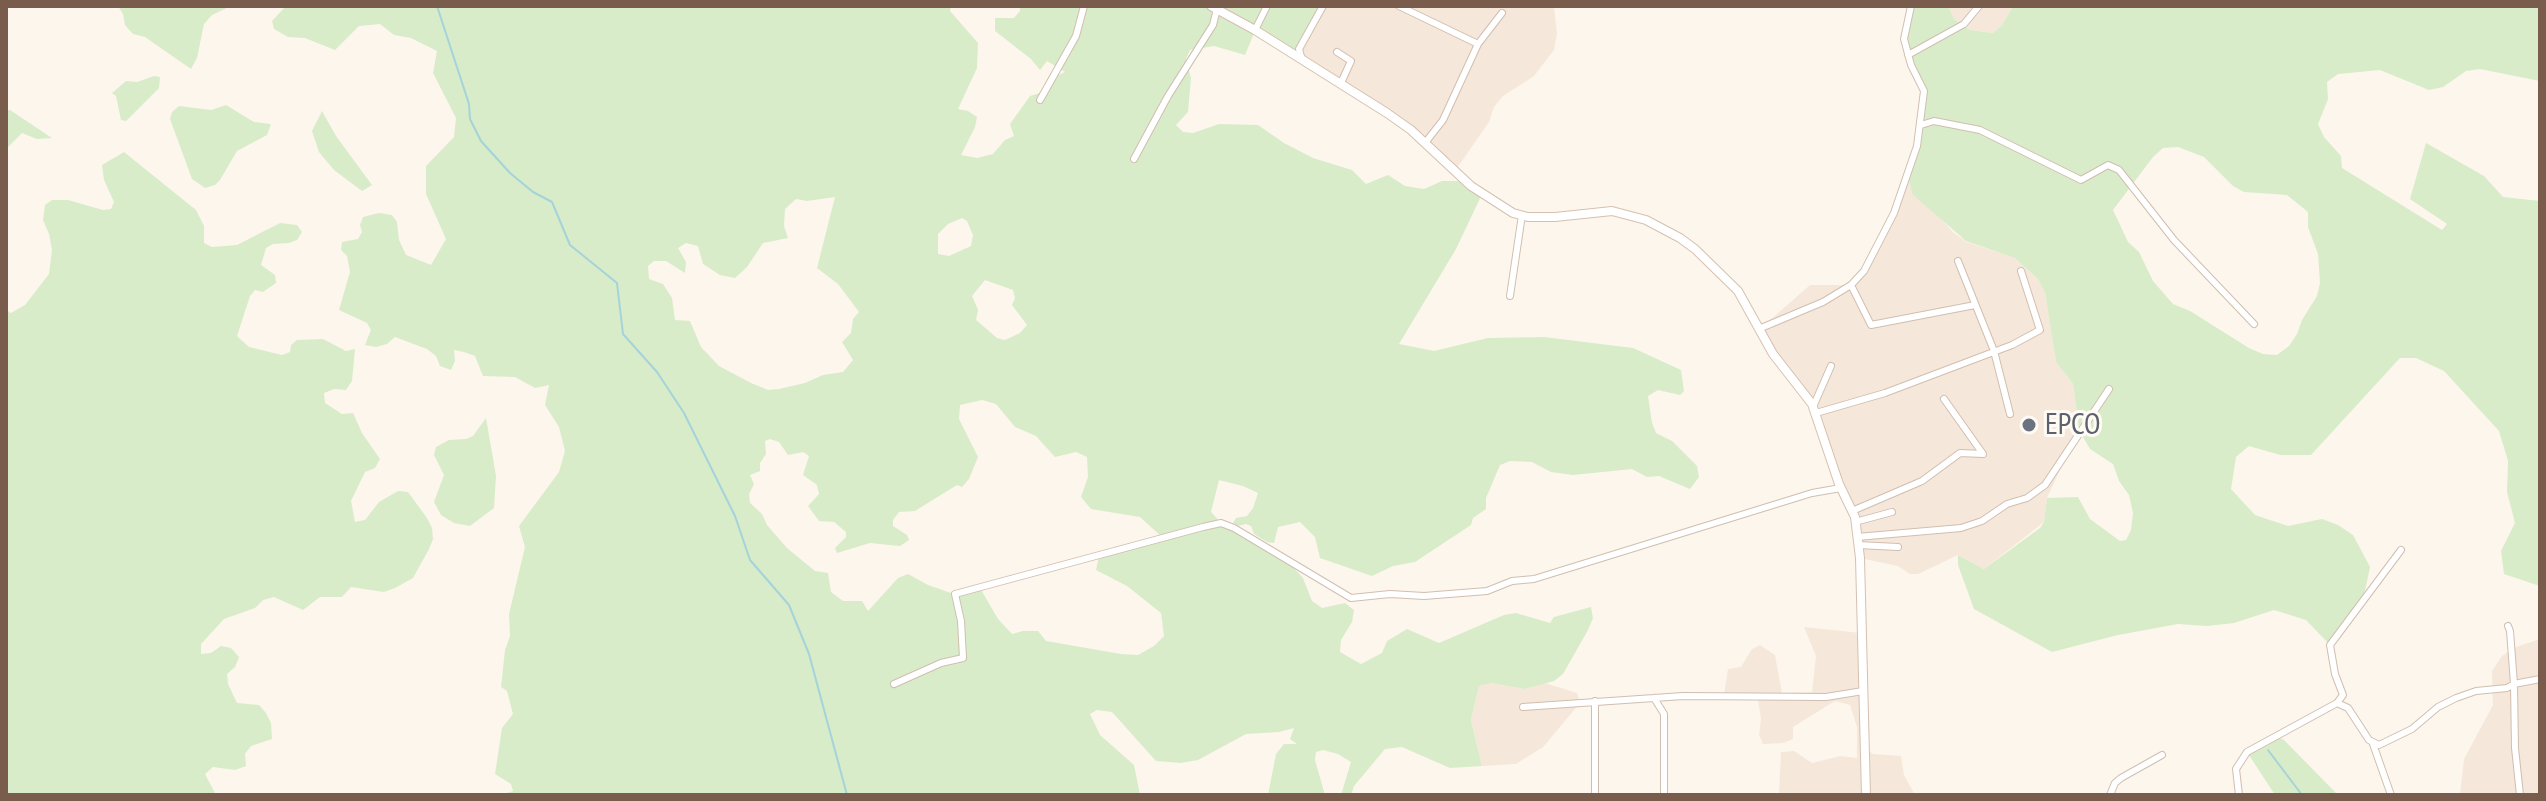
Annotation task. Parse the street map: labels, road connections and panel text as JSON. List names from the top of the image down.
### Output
{
  "places": ["EPCO"]
}
